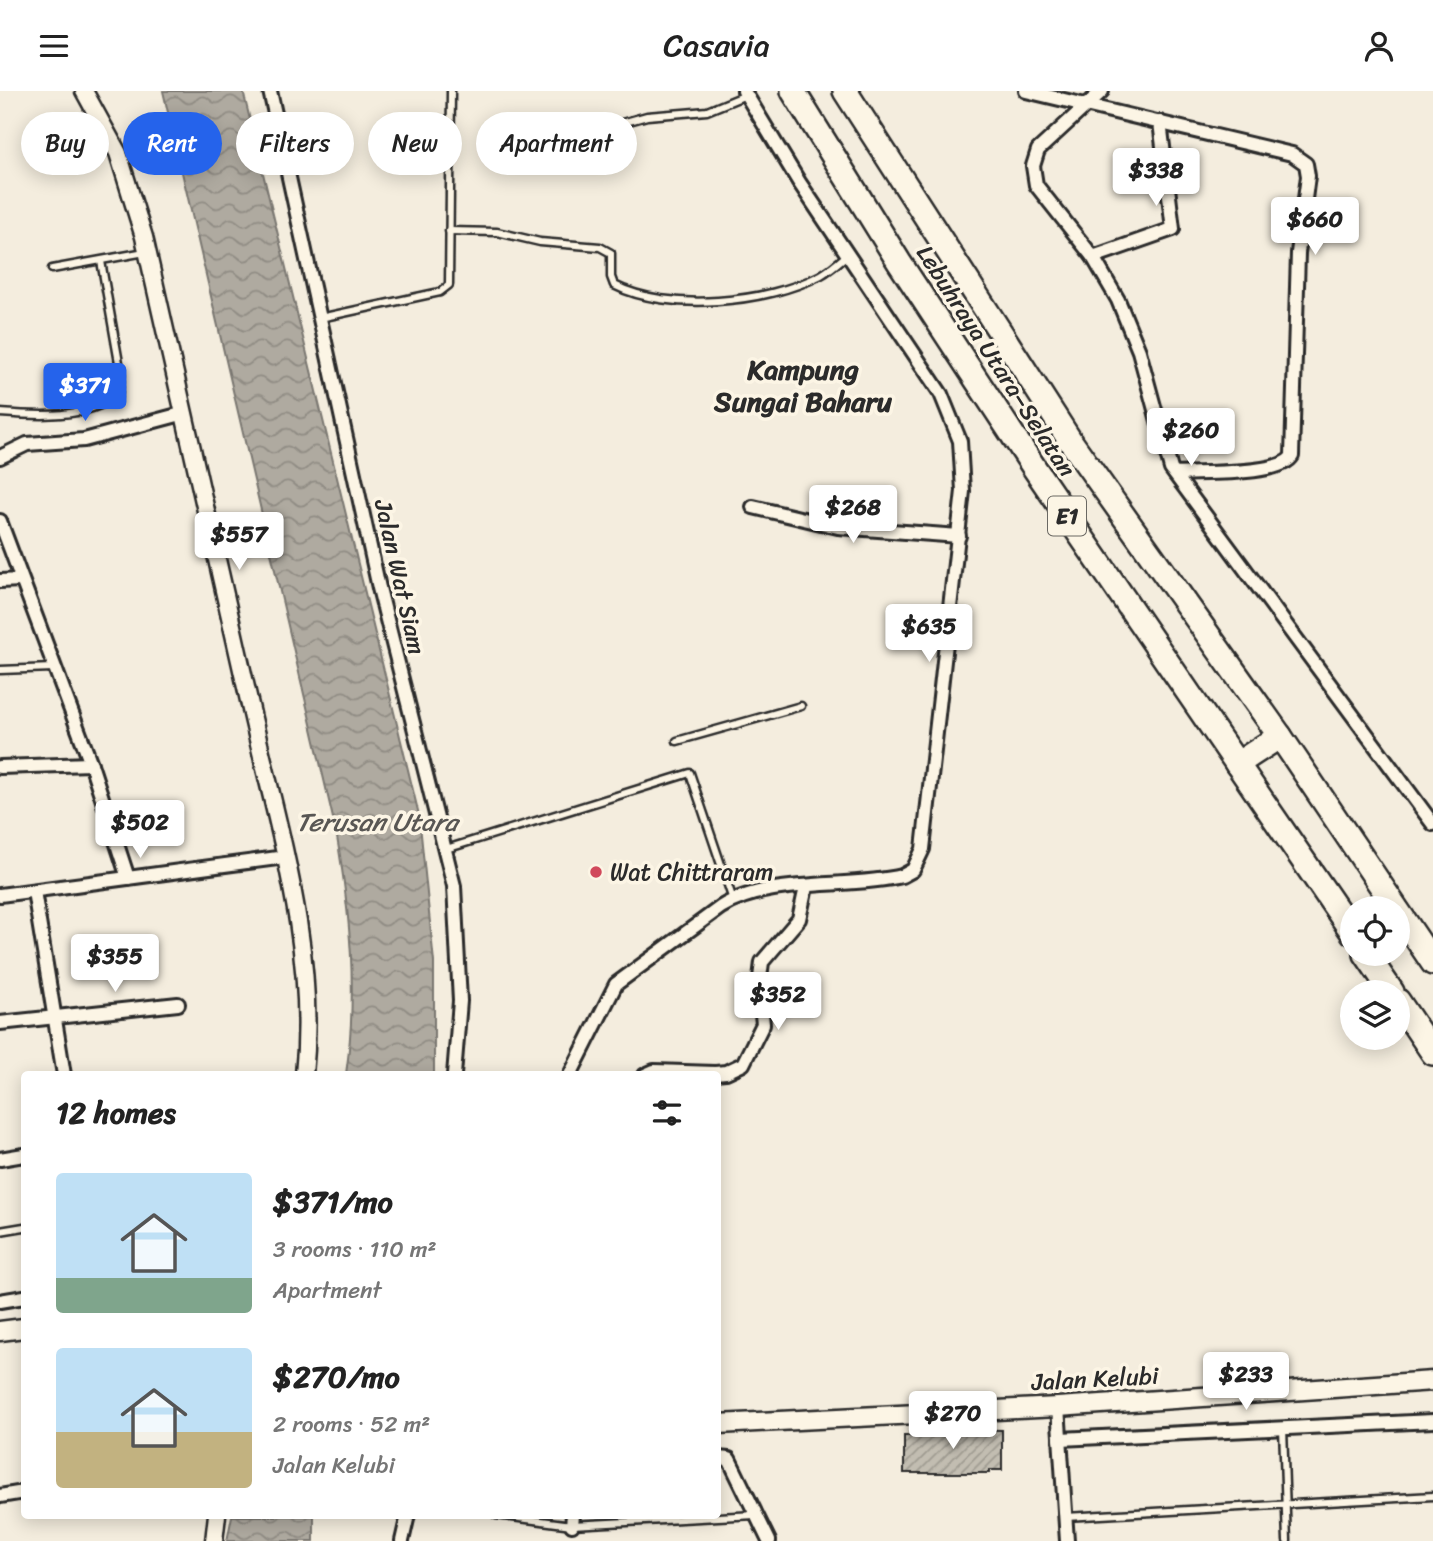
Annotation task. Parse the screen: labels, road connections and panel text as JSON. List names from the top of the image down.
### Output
{
  "streets": {
    "highway": ["Lebuhraya Utara–Selatan", "E1"],
    "main road": ["Jalan Kelubi"],
    "street": ["Jalan Wat Siam"]
  },
  "districts": ["Kampung Sungai Baharu"],
  "water": ["Terusan Utara"],
  "places": ["Wat Chittraram"],
  "page": {
    "header": "Casavia",
    "chip": [
      "Buy",
      "Rent",
      "Filters",
      "New",
      "Apartment"
    ],
    "price": [
      "$338",
      "$660",
      "$371",
      "$260",
      "$268",
      "$557",
      "$635",
      "$502",
      "$355",
      "$352",
      "$233",
      "$270"
    ],
    "heading": "12 homes",
    "list": [
      {
        "name": "$371/mo",
        "note": "3 rooms · 110 m² · Apartment"
      },
      {
        "name": "$270/mo",
        "note": "2 rooms · 52 m² · Jalan Kelubi"
      }
    ]
  }
}
